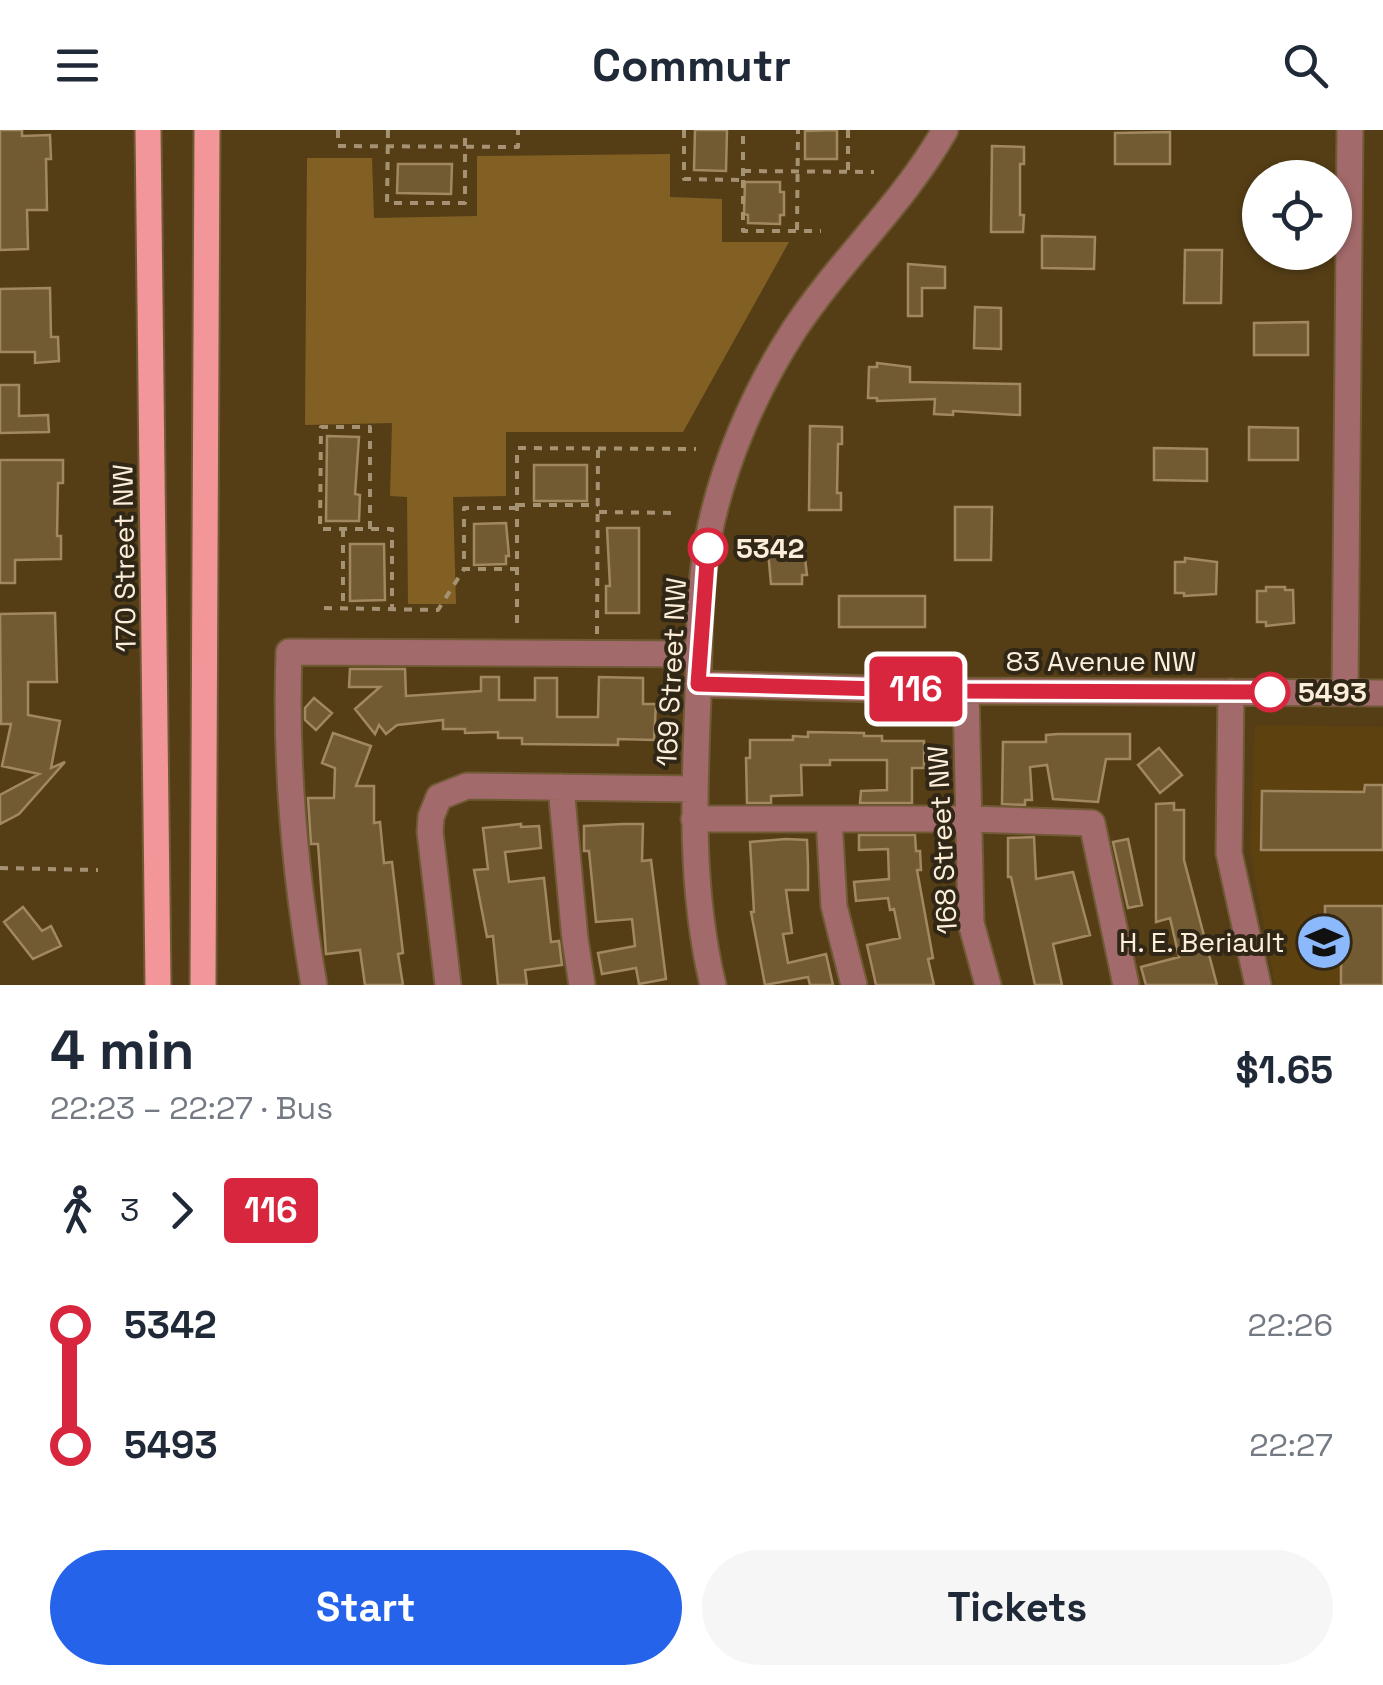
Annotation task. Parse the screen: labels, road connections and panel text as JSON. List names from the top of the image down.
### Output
{
  "streets": {
    "main road": ["170 Street NW"],
    "street": ["83 Avenue NW", "169 Street NW", "168 Street NW"]
  },
  "crossings": [
    ["83 Avenue NW", "169 Street NW"],
    ["83 Avenue NW", "168 Street NW"]
  ],
  "places": {
    "other": ["5342", "5493"],
    "school or university": ["H. E. Beriault"]
  },
  "lines": ["bus line 116"],
  "page": {
    "header": "Commutr",
    "on_map": "116",
    "heading": ["4 min", "22:23 – 22:27 · Bus", "$1.65"],
    "legs": ["3", "116"],
    "list": [
      {
        "name": "5342",
        "value": "22:26"
      },
      {
        "name": "5493",
        "value": "22:27"
      }
    ],
    "buttons": ["Start", "Tickets"]
  }
}
